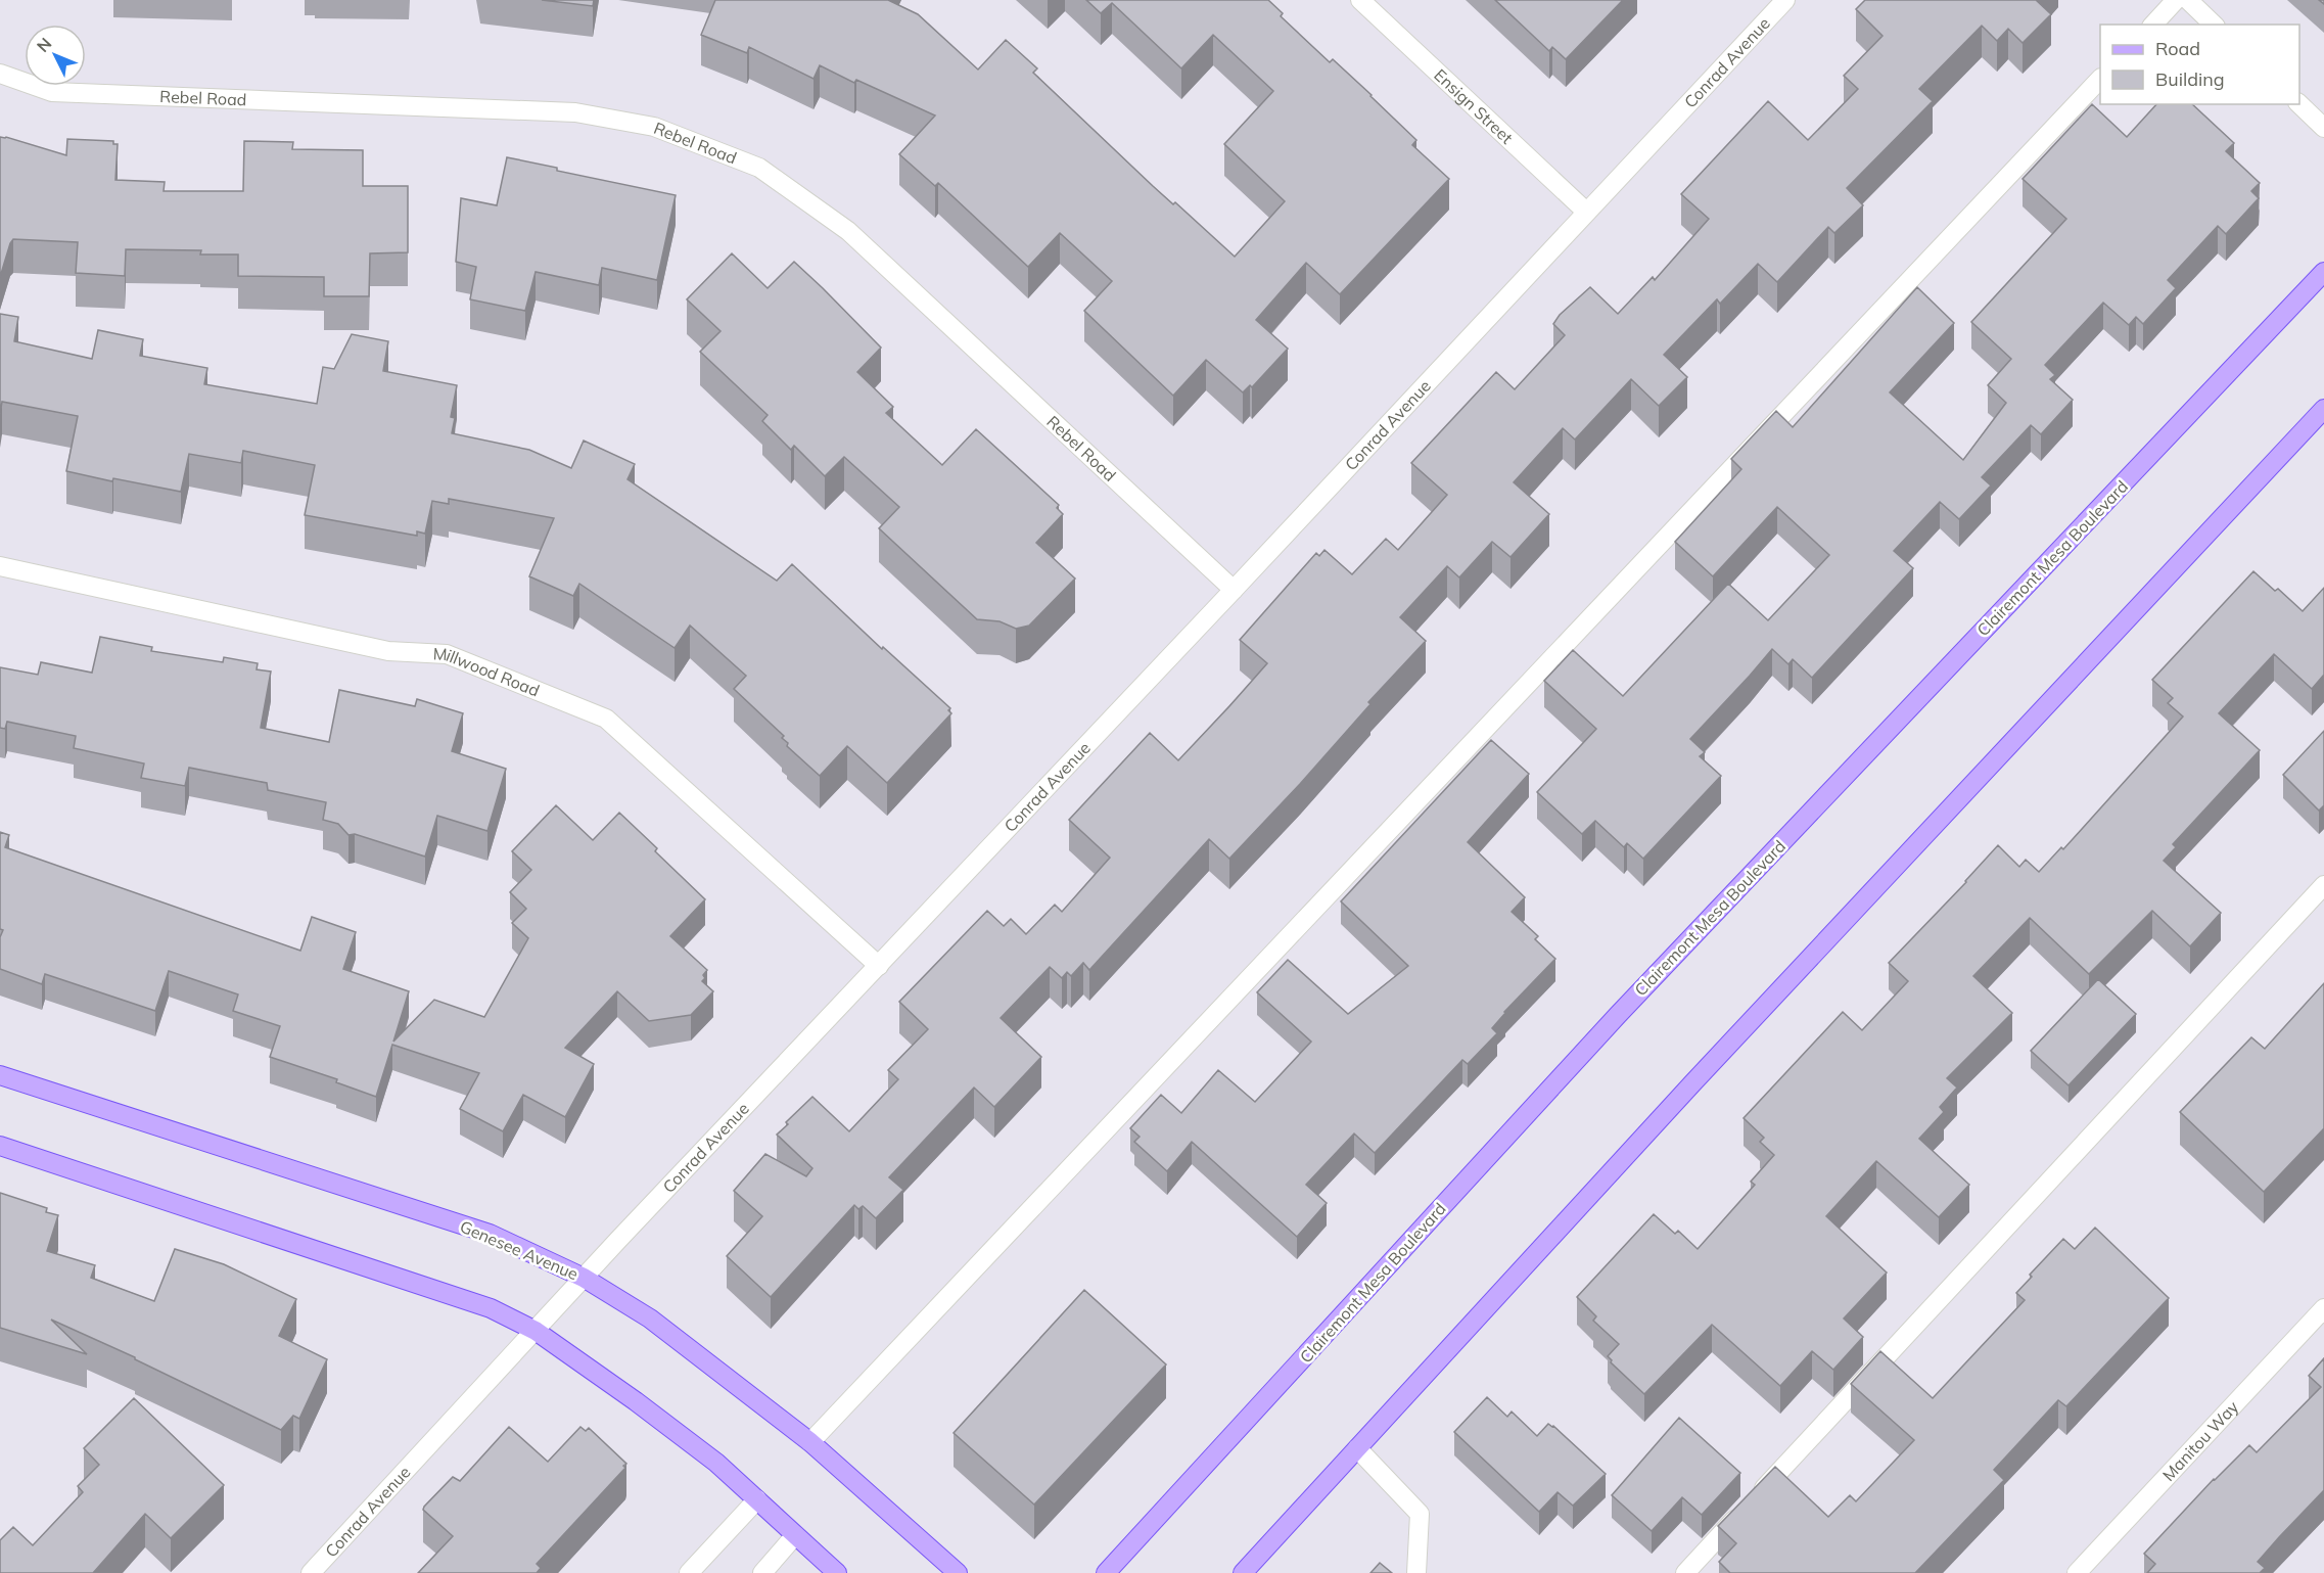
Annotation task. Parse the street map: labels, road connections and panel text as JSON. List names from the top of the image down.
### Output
{
  "streets": {
    "main road": ["Clairemont Mesa Boulevard", "Genesee Avenue"],
    "street": [
      "Conrad Avenue",
      "Rebel Road",
      "Ensign Street",
      "Millwood Road",
      "Manitou Way"
    ]
  },
  "crossings": [
    ["Conrad Avenue", "Rebel Road"],
    ["Conrad Avenue", "Ensign Street"],
    ["Conrad Avenue", "Millwood Road"],
    ["Conrad Avenue", "Genesee Avenue"]
  ],
  "legend": ["Road", "Building"],
  "north": "top left"
}
